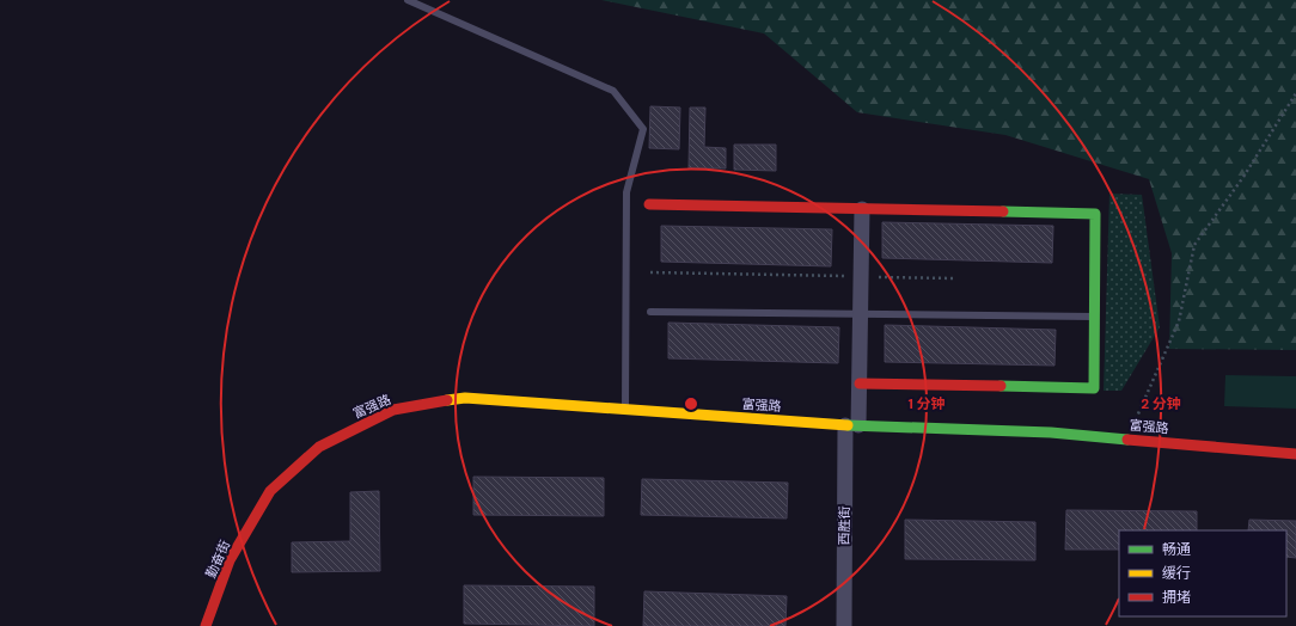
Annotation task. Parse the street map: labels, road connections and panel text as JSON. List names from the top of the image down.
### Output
{
  "streets": {
    "street": ["富强路", "西胜街", "勤奋街"]
  },
  "crossings": [
    ["富强路", "西胜街"],
    ["富强路", "勤奋街"]
  ],
  "legend": ["畅通", "缓行", "拥堵"],
  "rings": ["1 分钟", "2 分钟"]
}
